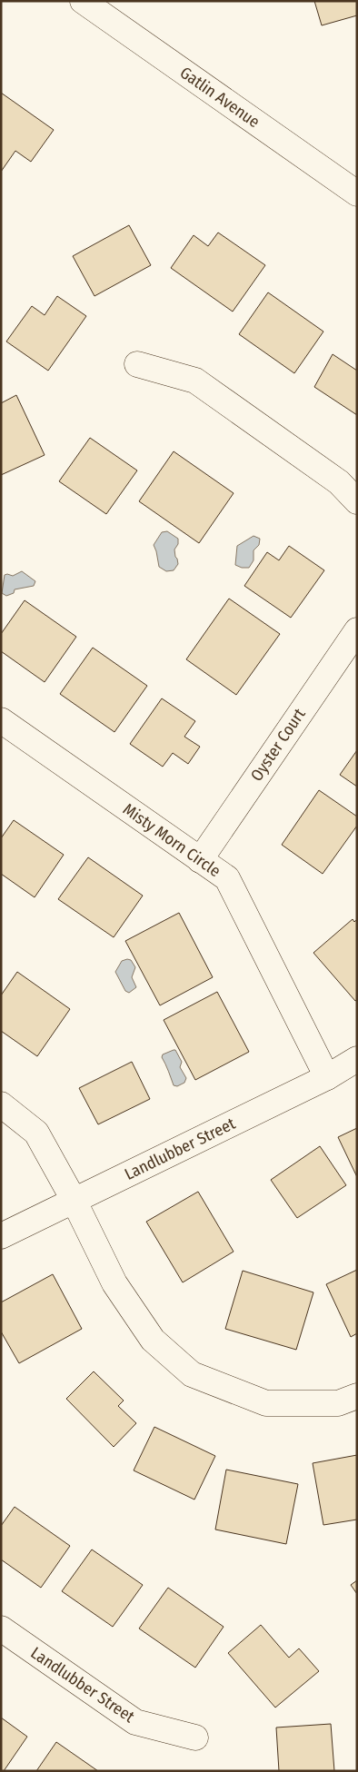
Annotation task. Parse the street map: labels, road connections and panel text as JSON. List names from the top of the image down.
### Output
{
  "streets": {
    "street": [
      "Gatlin Avenue",
      "Oyster Court",
      "Misty Morn Circle",
      "Landlubber Street"
    ]
  },
  "crossings": [
    ["Oyster Court", "Misty Morn Circle"],
    ["Misty Morn Circle", "Landlubber Street"]
  ]
}
